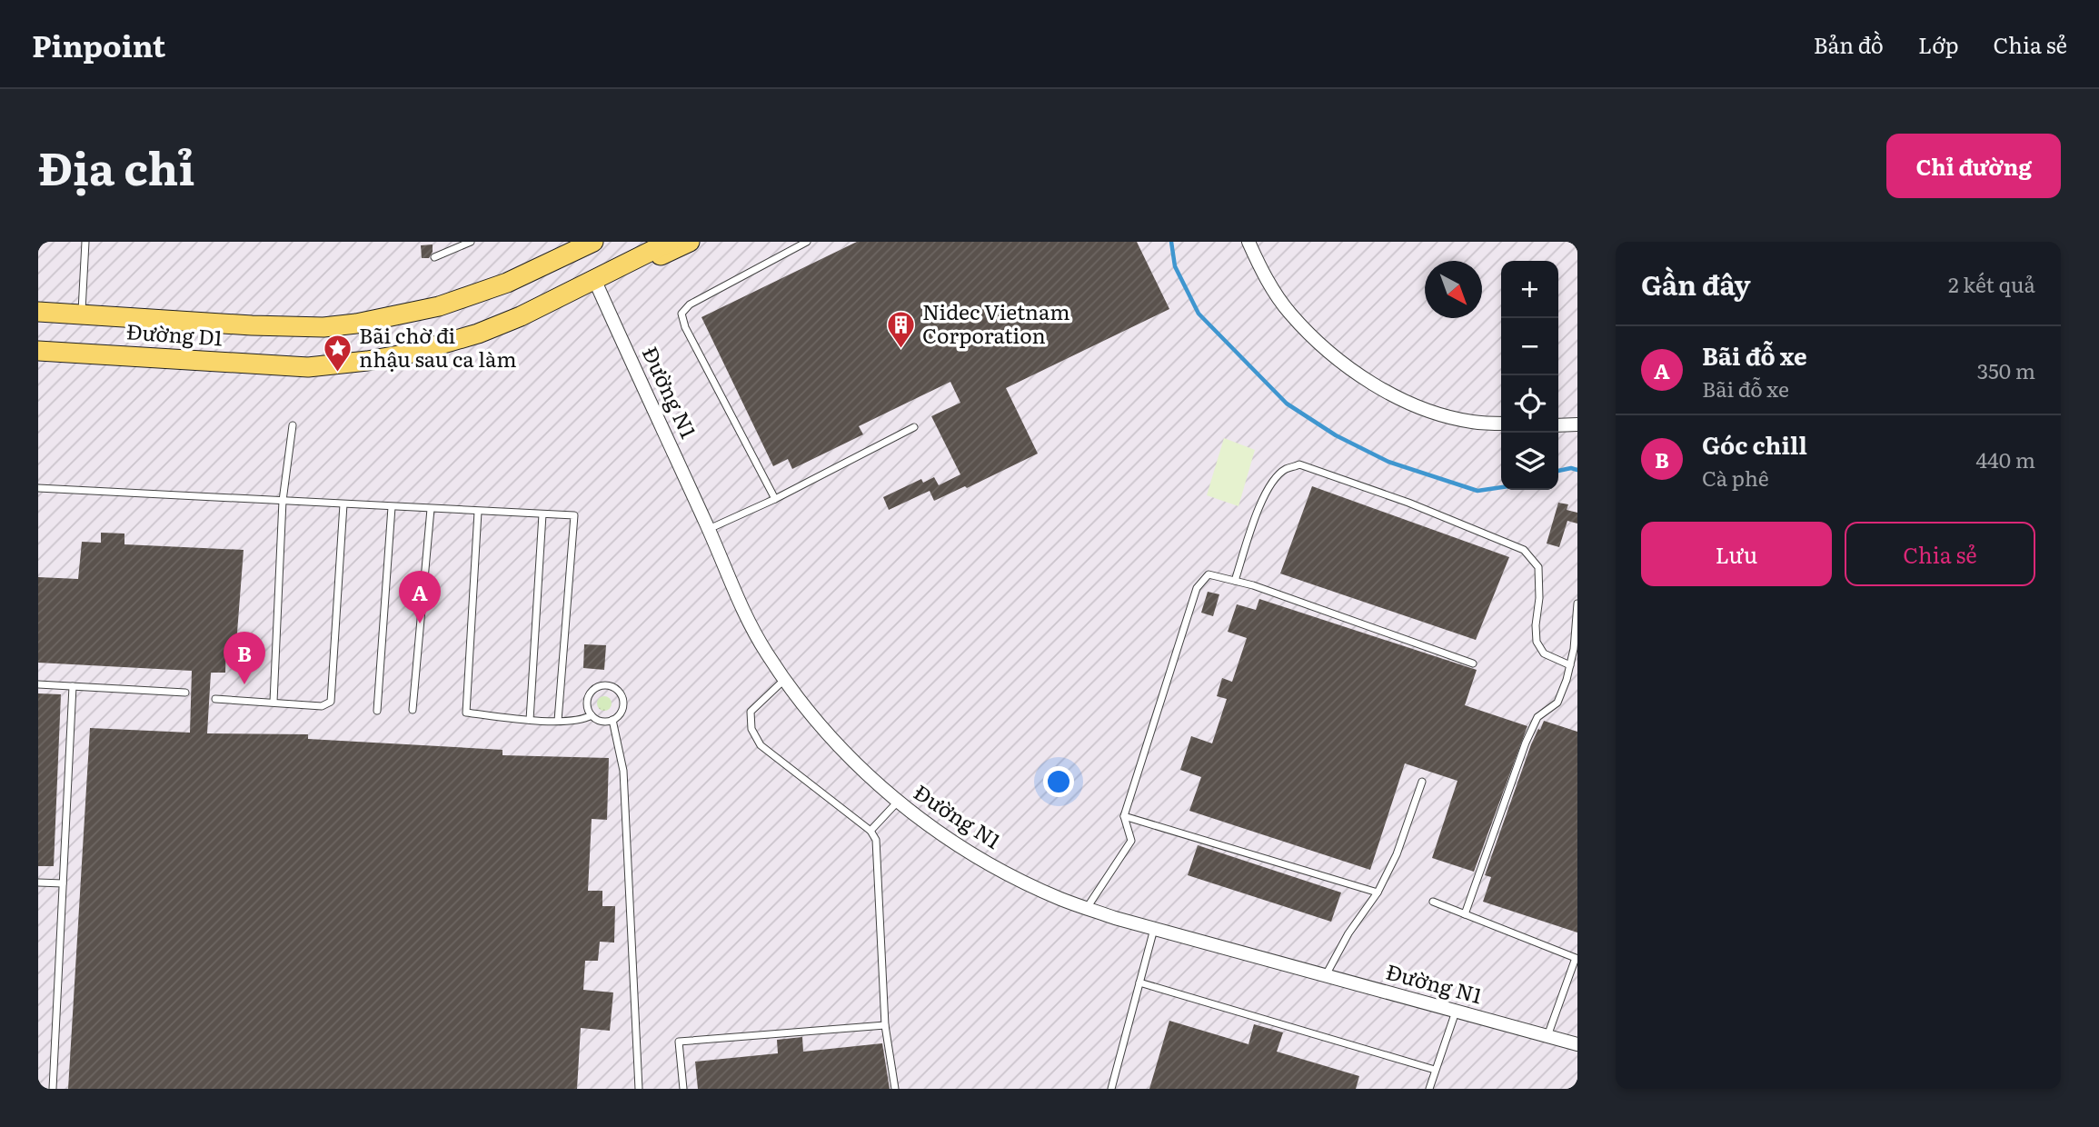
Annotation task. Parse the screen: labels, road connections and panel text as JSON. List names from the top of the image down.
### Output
{
  "streets": {
    "main road": ["Đường D1"],
    "street": ["Đường N1"]
  },
  "crossings": [
    ["Đường D1", "Đường N1"]
  ],
  "places": {
    "building": ["Nidec Vietnam Corporation"],
    "place": ["Bãi chờ đi nhậu sau ca làm"]
  },
  "north": "bottom right",
  "page": {
    "header": "Pinpoint",
    "nav": ["Bản đồ", "Lớp", "Chia sẻ"],
    "title": "Địa chỉ",
    "buttons": [
      "Chỉ đường",
      ["Lưu", "Chia sẻ"]
    ],
    "heading": ["Gần đây", "2 kết quả"],
    "map_buttons": ["+", "−"],
    "list": [
      {
        "mark": "A",
        "name": "Bãi đỗ xe",
        "note": "Bãi đỗ xe",
        "value": "350 m"
      },
      {
        "mark": "B",
        "name": "Góc chill",
        "note": "Cà phê",
        "value": "440 m"
      }
    ],
    "pins": ["A", "B"]
  }
}
